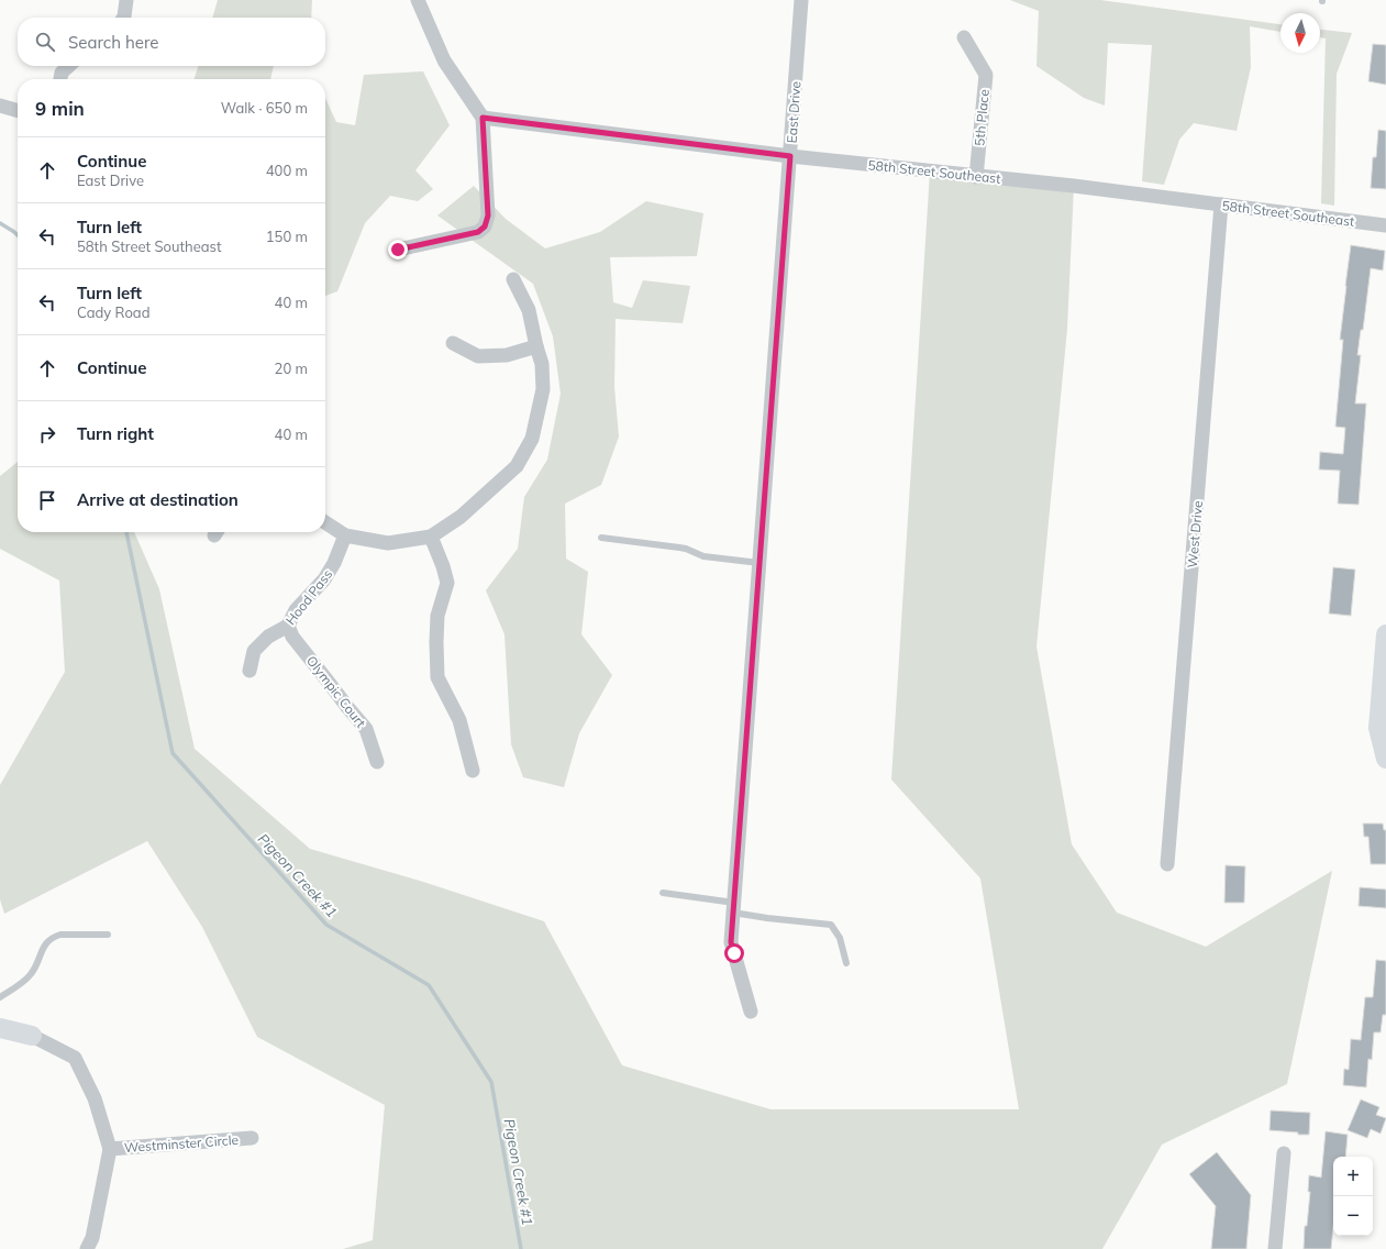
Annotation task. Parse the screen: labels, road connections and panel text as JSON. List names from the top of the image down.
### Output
{
  "streets": {
    "street": [
      "East Drive",
      "5th Place",
      "58th Street Southeast",
      "West Drive",
      "Hood Pass",
      "Olympic Court",
      "Westminster Circle"
    ]
  },
  "crossings": [
    ["East Drive", "58th Street Southeast"],
    ["5th Place", "58th Street Southeast"],
    ["58th Street Southeast", "West Drive"],
    ["Hood Pass", "Olympic Court"]
  ],
  "water": ["Pigeon Creek #1"],
  "north": "bottom",
  "page": {
    "search": "Search here",
    "heading": ["9 min", "Walk · 650 m"],
    "list": [
      ["Continue", "East Drive", "400 m"],
      ["Turn left", "58th Street Southeast", "150 m"],
      ["Turn left", "Cady Road", "40 m"],
      ["Continue", "20 m"],
      ["Turn right", "40 m"],
      "Arrive at destination"
    ],
    "map_buttons": ["+", "−"]
  }
}
